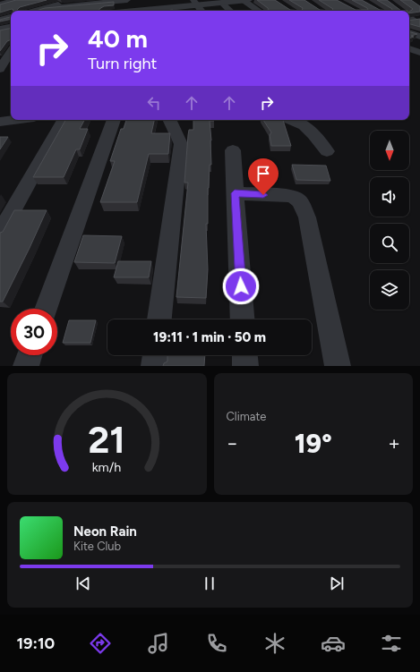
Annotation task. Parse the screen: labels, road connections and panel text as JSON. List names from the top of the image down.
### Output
{
  "north": "bottom",
  "page": {
    "turn": ["40 m", "Turn right"],
    "limit": "30",
    "trip": "19:11 · 1 min · 50 m",
    "tile": "Climate",
    "heat": ["−", "19°", "+"],
    "song": ["Neon Rain", "Kite Club"],
    "tabs": "19:10",
    "gauge": ["21", "km/h"]
  }
}
